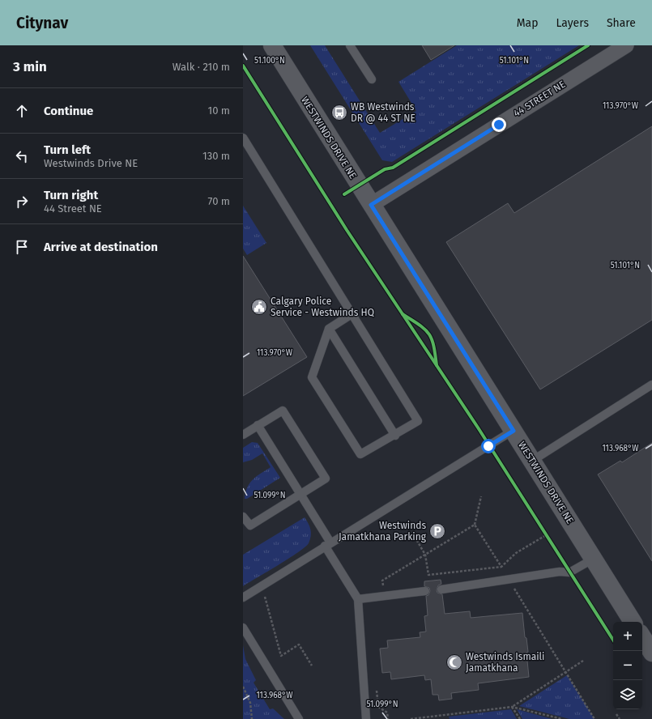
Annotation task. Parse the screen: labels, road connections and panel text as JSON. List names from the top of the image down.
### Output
{
  "streets": {
    "street": ["44 STREET NE", "WESTWINDS DRIVE NE"]
  },
  "crossings": [
    ["44 STREET NE", "WESTWINDS DRIVE NE"]
  ],
  "places": {
    "bus stop": ["WB Westwinds DR @ 44 ST NE"],
    "public building": ["Calgary Police Service - Westwinds HQ"],
    "parking": ["Westwinds Jamatkhana Parking"],
    "mosque": ["Westwinds Ismaili Jamatkhana"]
  },
  "page": {
    "header": "Citynav",
    "nav": ["Map", "Layers", "Share"],
    "heading": ["3 min", "Walk · 210 m"],
    "list": [
      ["Continue", "10 m"],
      ["Turn left", "Westwinds Drive NE", "130 m"],
      ["Turn right", "44 Street NE", "70 m"],
      "Arrive at destination"
    ],
    "map_buttons": ["+", "−"]
  },
  "coordinates": [
    "51.100°N",
    "51.101°N",
    "113.970°W",
    "113.968°W",
    "51.099°N"
  ]
}
